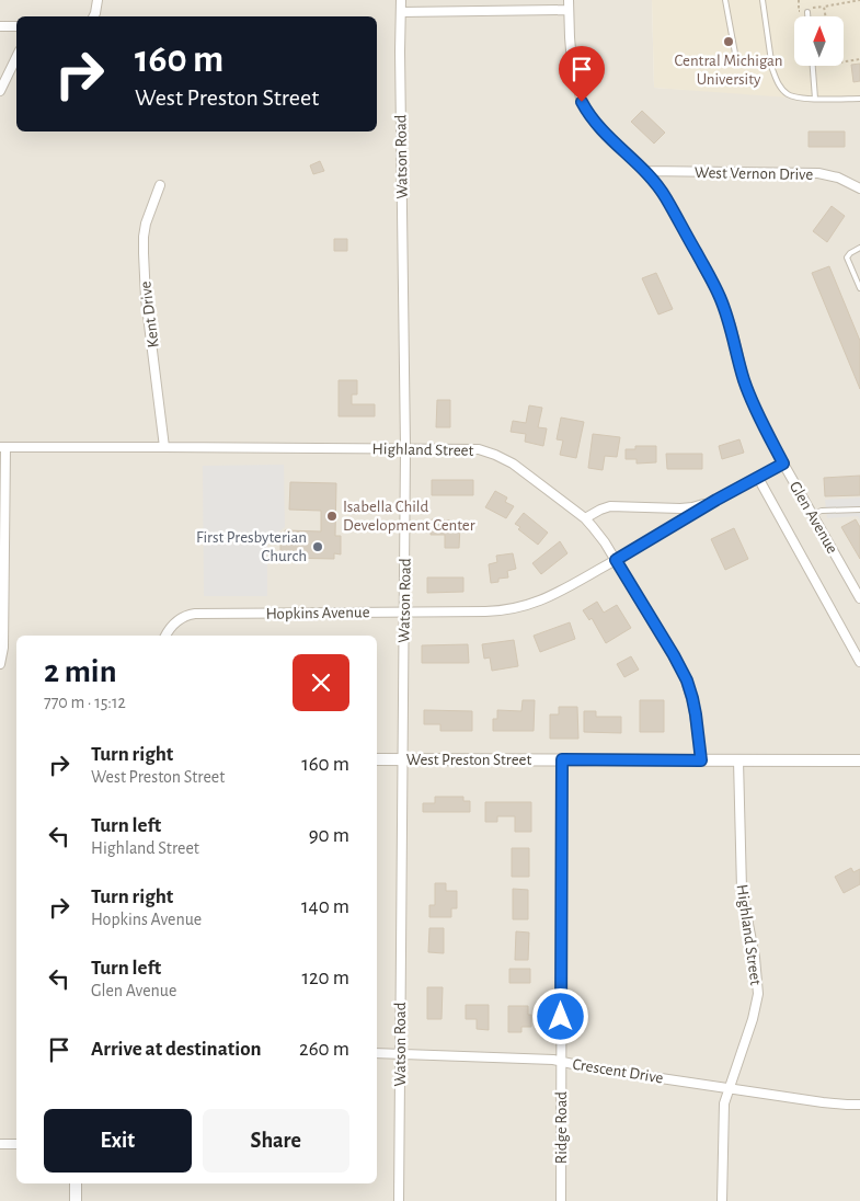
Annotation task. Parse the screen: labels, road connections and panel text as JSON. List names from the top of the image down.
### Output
{
  "streets": {
    "street": [
      "Watson Road",
      "West Vernon Drive",
      "Kent Drive",
      "Highland Street",
      "Glen Avenue",
      "Hopkins Avenue",
      "West Preston Street",
      "Crescent Drive",
      "Ridge Road"
    ]
  },
  "crossings": [
    ["Watson Road", "Highland Street"],
    ["Watson Road", "Hopkins Avenue"],
    ["Watson Road", "West Preston Street"],
    ["Watson Road", "Crescent Drive"],
    ["West Vernon Drive", "Glen Avenue"],
    ["Kent Drive", "Highland Street"],
    ["Highland Street", "Hopkins Avenue"],
    ["Highland Street", "West Preston Street"],
    ["Highland Street", "Crescent Drive"],
    ["Glen Avenue", "Hopkins Avenue"],
    ["West Preston Street", "Ridge Road"],
    ["Crescent Drive", "Ridge Road"]
  ],
  "places": ["Central Michigan University", "Isabella Child Development Center", "First Presbyterian Church"],
  "north": "top",
  "page": {
    "turn": ["160 m", "West Preston Street"],
    "heading": ["2 min", "770 m · 15:12"],
    "list": [
      {
        "name": "Turn right",
        "note": "West Preston Street",
        "value": "160 m"
      },
      {
        "name": "Turn left",
        "note": "Highland Street",
        "value": "90 m"
      },
      {
        "name": "Turn right",
        "note": "Hopkins Avenue",
        "value": "140 m"
      },
      {
        "name": "Turn left",
        "note": "Glen Avenue",
        "value": "120 m"
      },
      {
        "name": "Arrive at destination",
        "value": "260 m"
      }
    ],
    "buttons": ["Exit", "Share"]
  }
}
